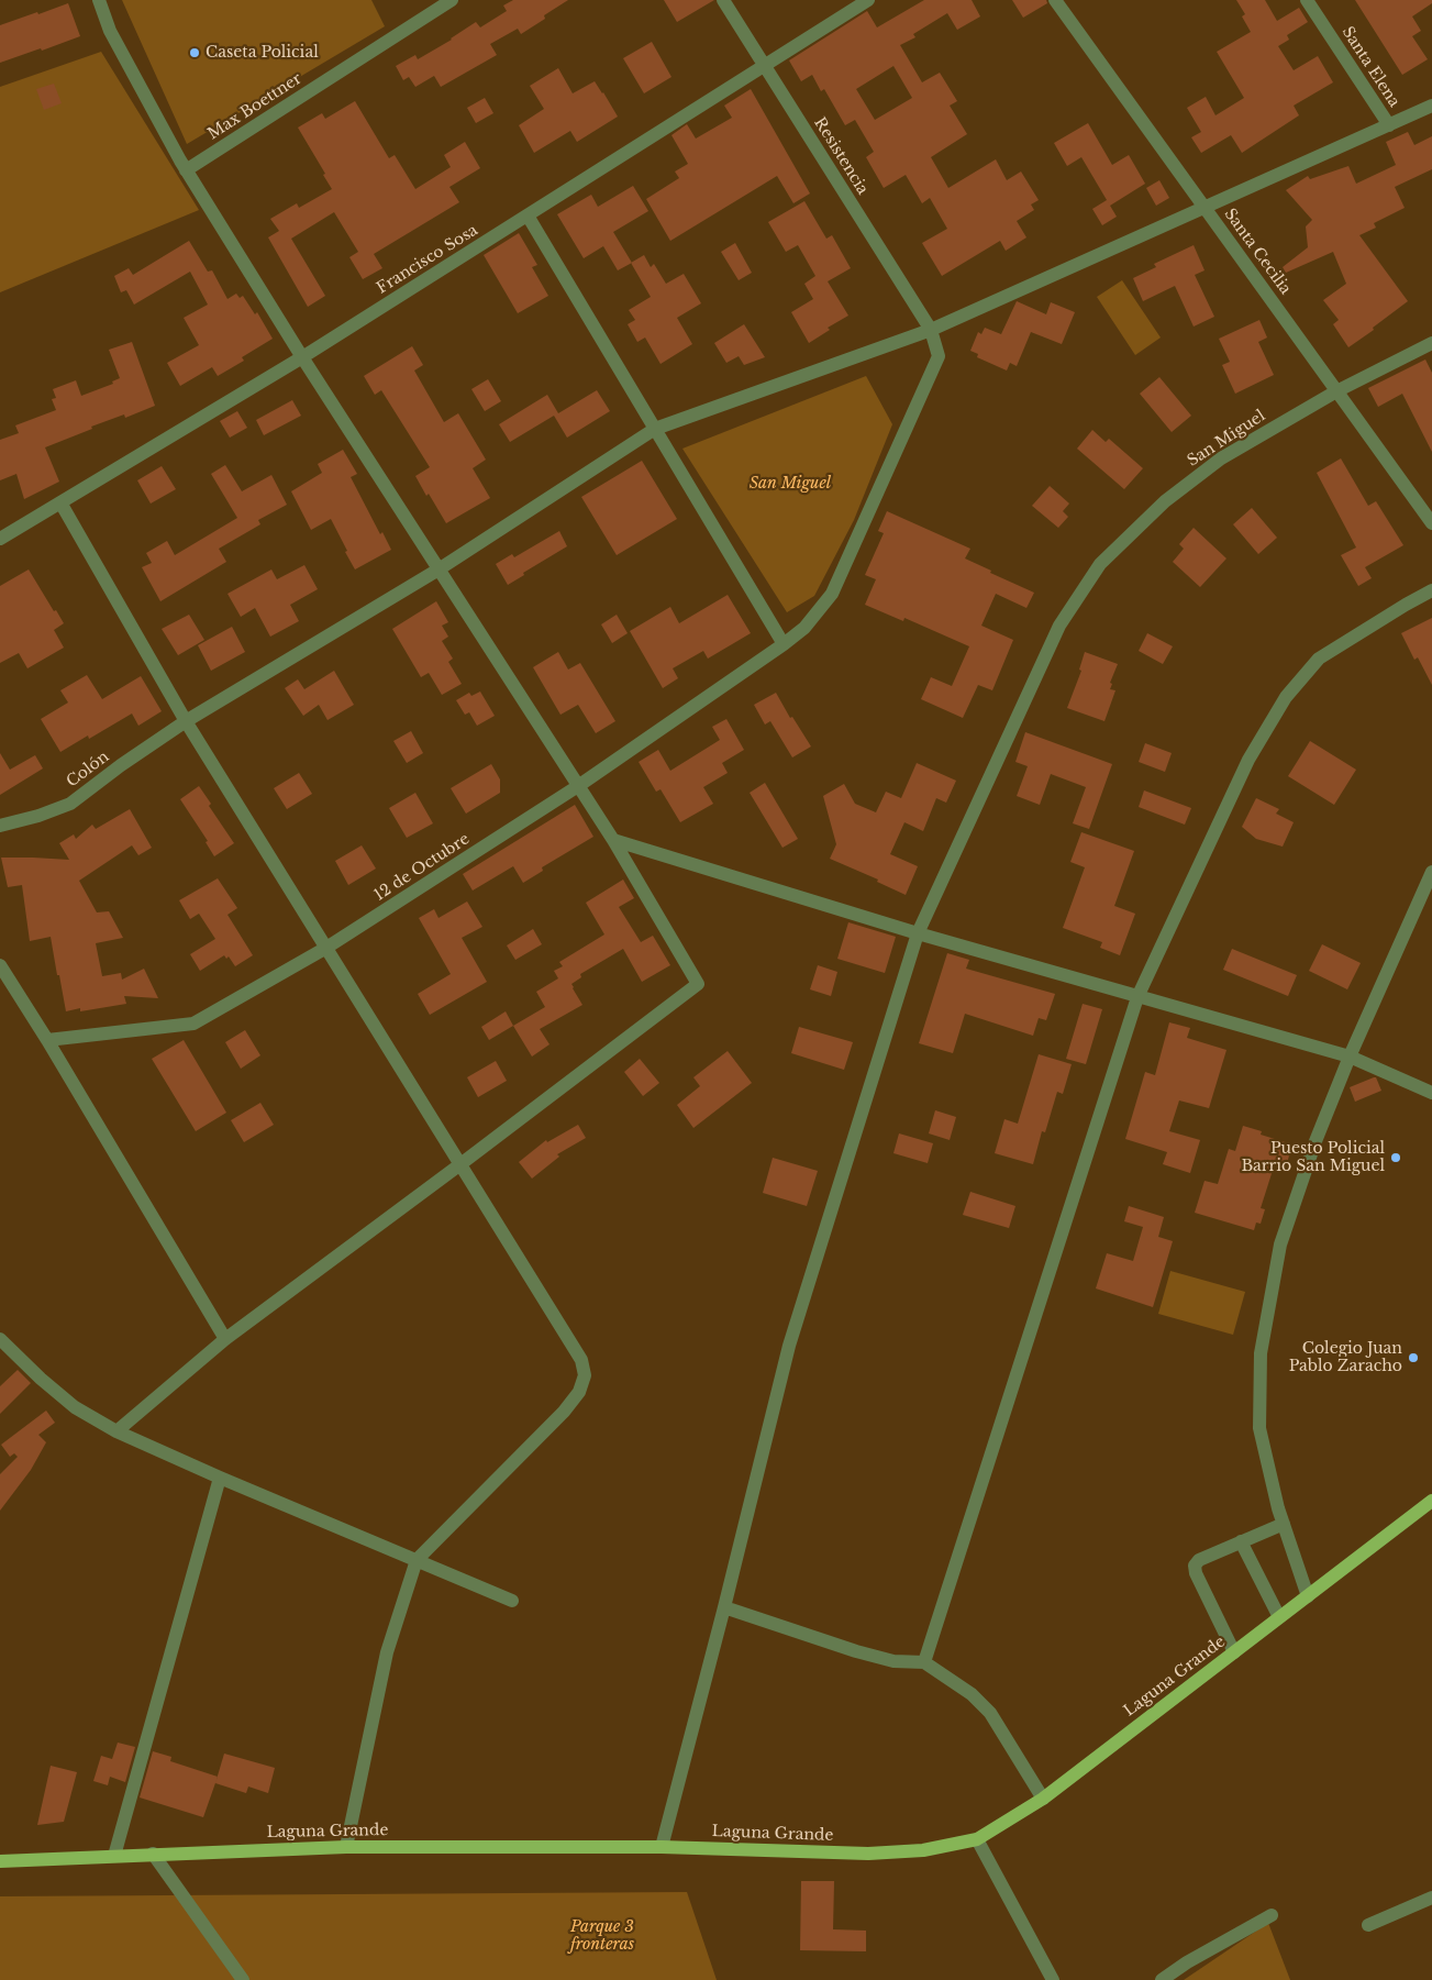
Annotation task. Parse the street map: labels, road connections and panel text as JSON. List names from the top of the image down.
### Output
{
  "streets": {
    "main road": ["Laguna Grande"],
    "street": [
      "Santa Elena",
      "Max Boettner",
      "Resistencia",
      "Santa Cecilia",
      "Francisco Sosa",
      "San Miguel",
      "Colón",
      "12 de Octubre"
    ]
  },
  "crossings": [
    ["Santa Elena", "Colón"],
    ["Resistencia", "Francisco Sosa"],
    ["Resistencia", "Colón"],
    ["Resistencia", "12 de Octubre"],
    ["Santa Cecilia", "San Miguel"],
    ["Santa Cecilia", "Colón"],
    ["San Miguel", "Laguna Grande"]
  ],
  "parks": ["San Miguel", "Parque 3 fronteras"],
  "places": ["Caseta Policial", "Puesto Policial Barrio San Miguel", "Colegio Juan Pablo Zaracho"]
}
